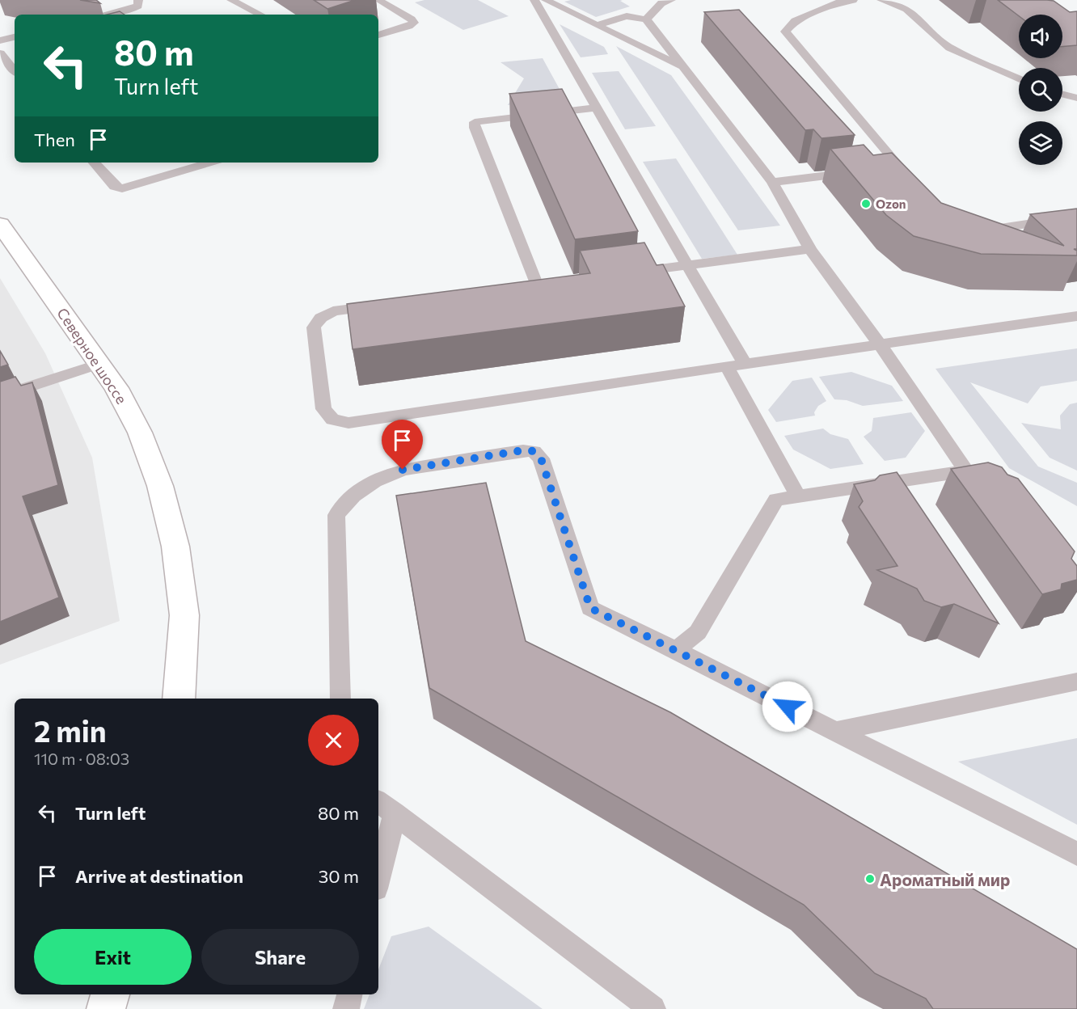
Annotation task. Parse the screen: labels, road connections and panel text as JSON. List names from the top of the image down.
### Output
{
  "streets": {
    "main road": ["Северное шоссе"]
  },
  "places": ["Ozon", "Ароматный мир"],
  "page": {
    "turn": ["80 m", "Turn left"],
    "then": "Then",
    "heading": ["2 min", "110 m · 08:03"],
    "list": [
      {
        "name": "Turn left",
        "value": "80 m"
      },
      {
        "name": "Arrive at destination",
        "value": "30 m"
      }
    ],
    "buttons": ["Exit", "Share"]
  }
}
